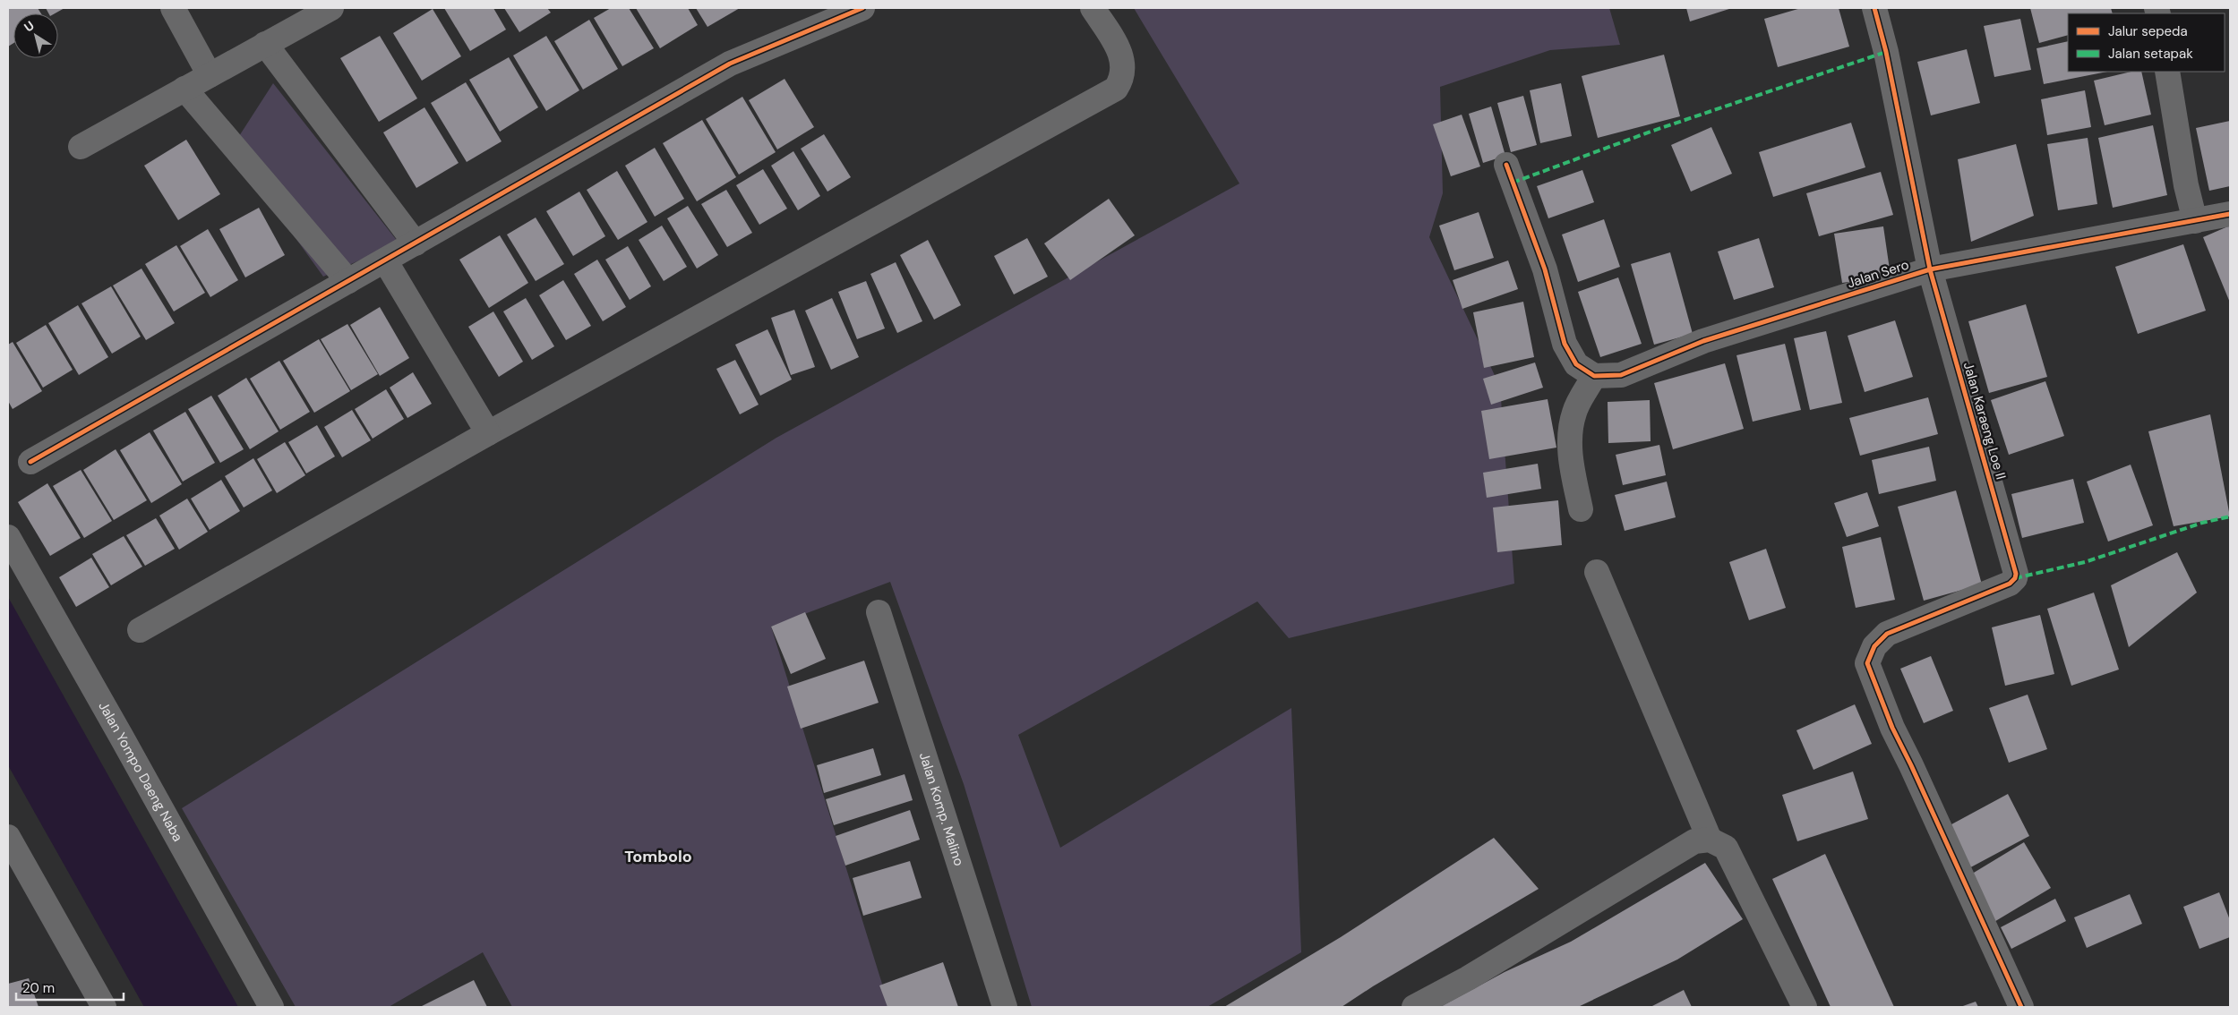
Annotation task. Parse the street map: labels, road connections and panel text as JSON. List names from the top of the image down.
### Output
{
  "streets": {
    "street": [
      "Jalan Sero",
      "Jalan Karaeng Loe II",
      "Jalan Yompo Daeng Naba",
      "Jalan Komp. Malino"
    ]
  },
  "crossings": [
    ["Jalan Sero", "Jalan Karaeng Loe II"]
  ],
  "districts": ["Tombolo"],
  "legend": ["Jalur sepeda", "Jalan setapak"],
  "scale_bar": "20 m",
  "north": "top left"
}
